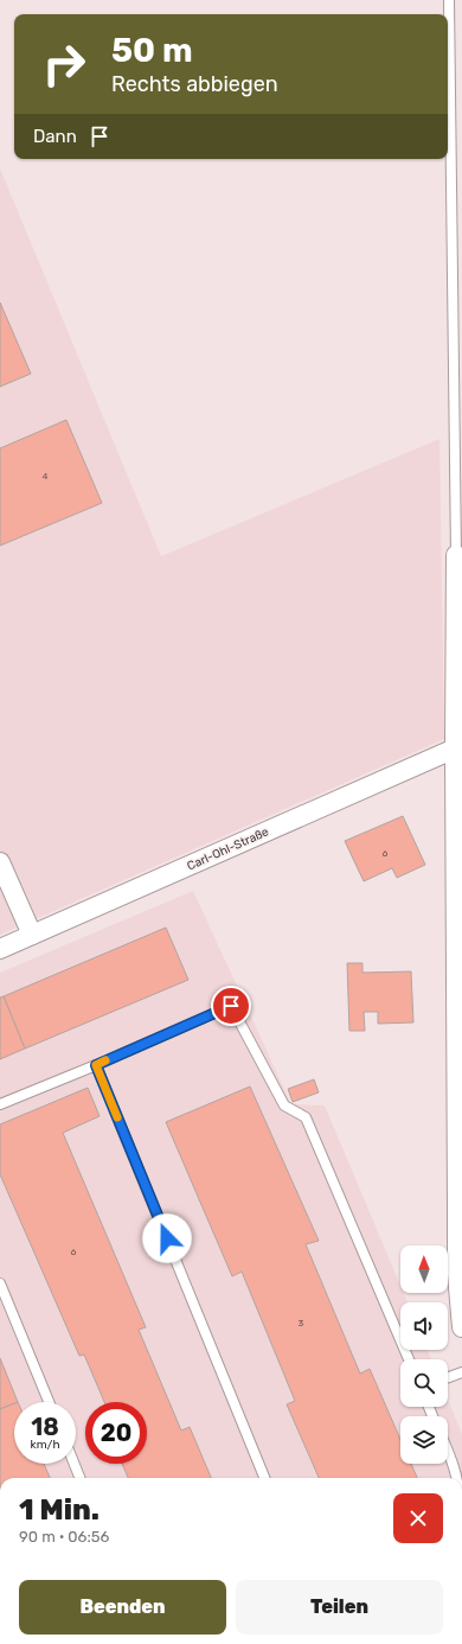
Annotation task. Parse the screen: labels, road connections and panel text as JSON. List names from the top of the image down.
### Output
{
  "streets": {
    "street": ["Carl-Ohl-Straße"]
  },
  "house_numbers": [
    "4",
    "6",
    "6",
    "3"
  ],
  "north": "top",
  "page": {
    "turn": ["50 m", "Rechts abbiegen"],
    "then": "Dann",
    "speed": "18 km/h",
    "limit": "20",
    "heading": ["1 Min.", "90 m · 06:56"],
    "buttons": ["Beenden", "Teilen"]
  }
}
